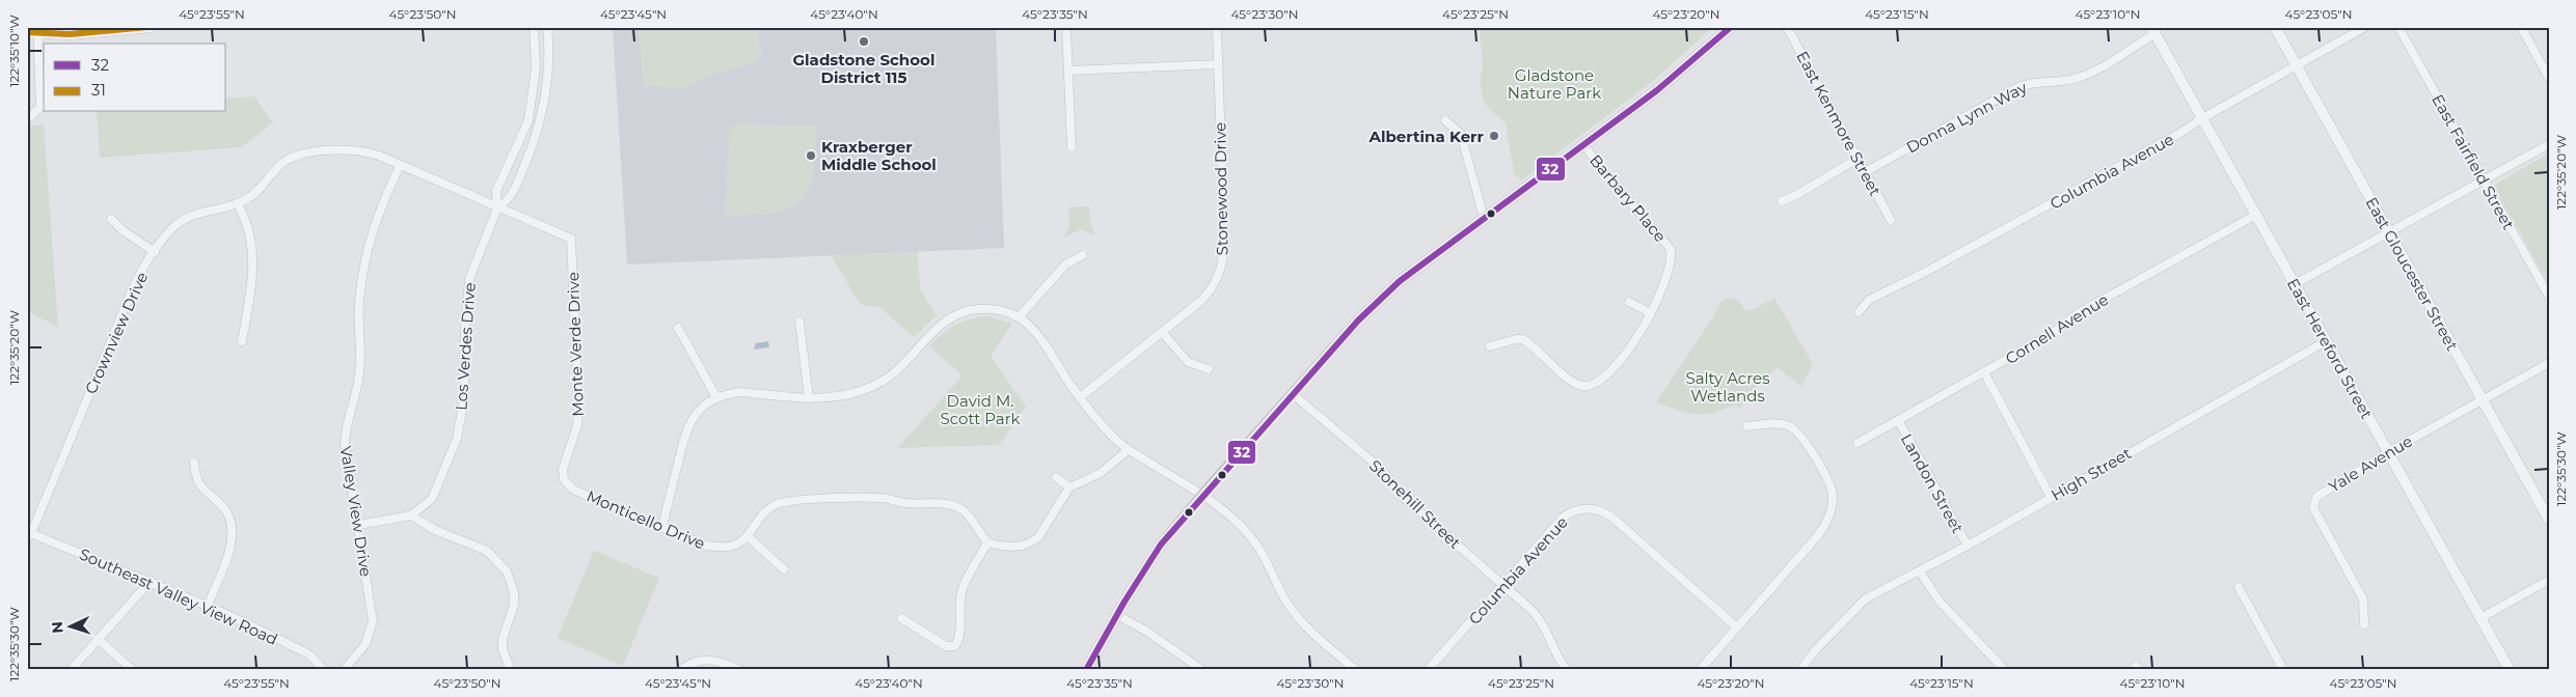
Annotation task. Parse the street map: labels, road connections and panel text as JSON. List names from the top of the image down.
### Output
{
  "streets": {
    "street": [
      "Donna Lynn Way",
      "East Kenmore Street",
      "East Fairfield Street",
      "Columbia Avenue",
      "Stonewood Drive",
      "Barbary Place",
      "East Gloucester Street",
      "Cornell Avenue",
      "Crownview Drive",
      "Monte Verde Drive",
      "Los Verdes Drive",
      "East Hereford Street",
      "Yale Avenue",
      "High Street",
      "Landon Street",
      "Stonehill Street",
      "Valley View Drive",
      "Monticello Drive",
      "Southeast Valley View Road"
    ]
  },
  "crossings": [
    ["Donna Lynn Way", "East Kenmore Street"],
    ["Donna Lynn Way", "East Hereford Street"],
    ["Columbia Avenue", "East Gloucester Street"],
    ["Columbia Avenue", "East Hereford Street"],
    ["Columbia Avenue", "Stonehill Street"],
    ["East Gloucester Street", "Yale Avenue"],
    ["Cornell Avenue", "East Hereford Street"],
    ["Cornell Avenue", "Landon Street"],
    ["Crownview Drive", "Monte Verde Drive"],
    ["Crownview Drive", "Los Verdes Drive"],
    ["Crownview Drive", "Valley View Drive"],
    ["Crownview Drive", "Southeast Valley View Road"],
    ["Monte Verde Drive", "Monticello Drive"],
    ["Los Verdes Drive", "Valley View Drive"],
    ["East Hereford Street", "Yale Avenue"],
    ["East Hereford Street", "High Street"],
    ["High Street", "Landon Street"]
  ],
  "parks": ["Gladstone Nature Park", "Salty Acres Wetlands", "David M. Scott Park"],
  "places": ["Gladstone School District 115", "Albertina Kerr", "Kraxberger Middle School"],
  "lines": ["transit line 32", "transit line 31"],
  "legend": ["32", "31"],
  "north": "left",
  "coordinates": [
    "45°23'55\"N",
    "45°23'50\"N",
    "45°23'45\"N",
    "45°23'40\"N",
    "45°23'35\"N",
    "45°23'30\"N",
    "45°23'25\"N",
    "45°23'20\"N",
    "45°23'15\"N",
    "45°23'10\"N",
    "45°23'05\"N",
    "122°35'10\"W",
    "122°35'20\"W",
    "122°35'30\"W"
  ]
}
